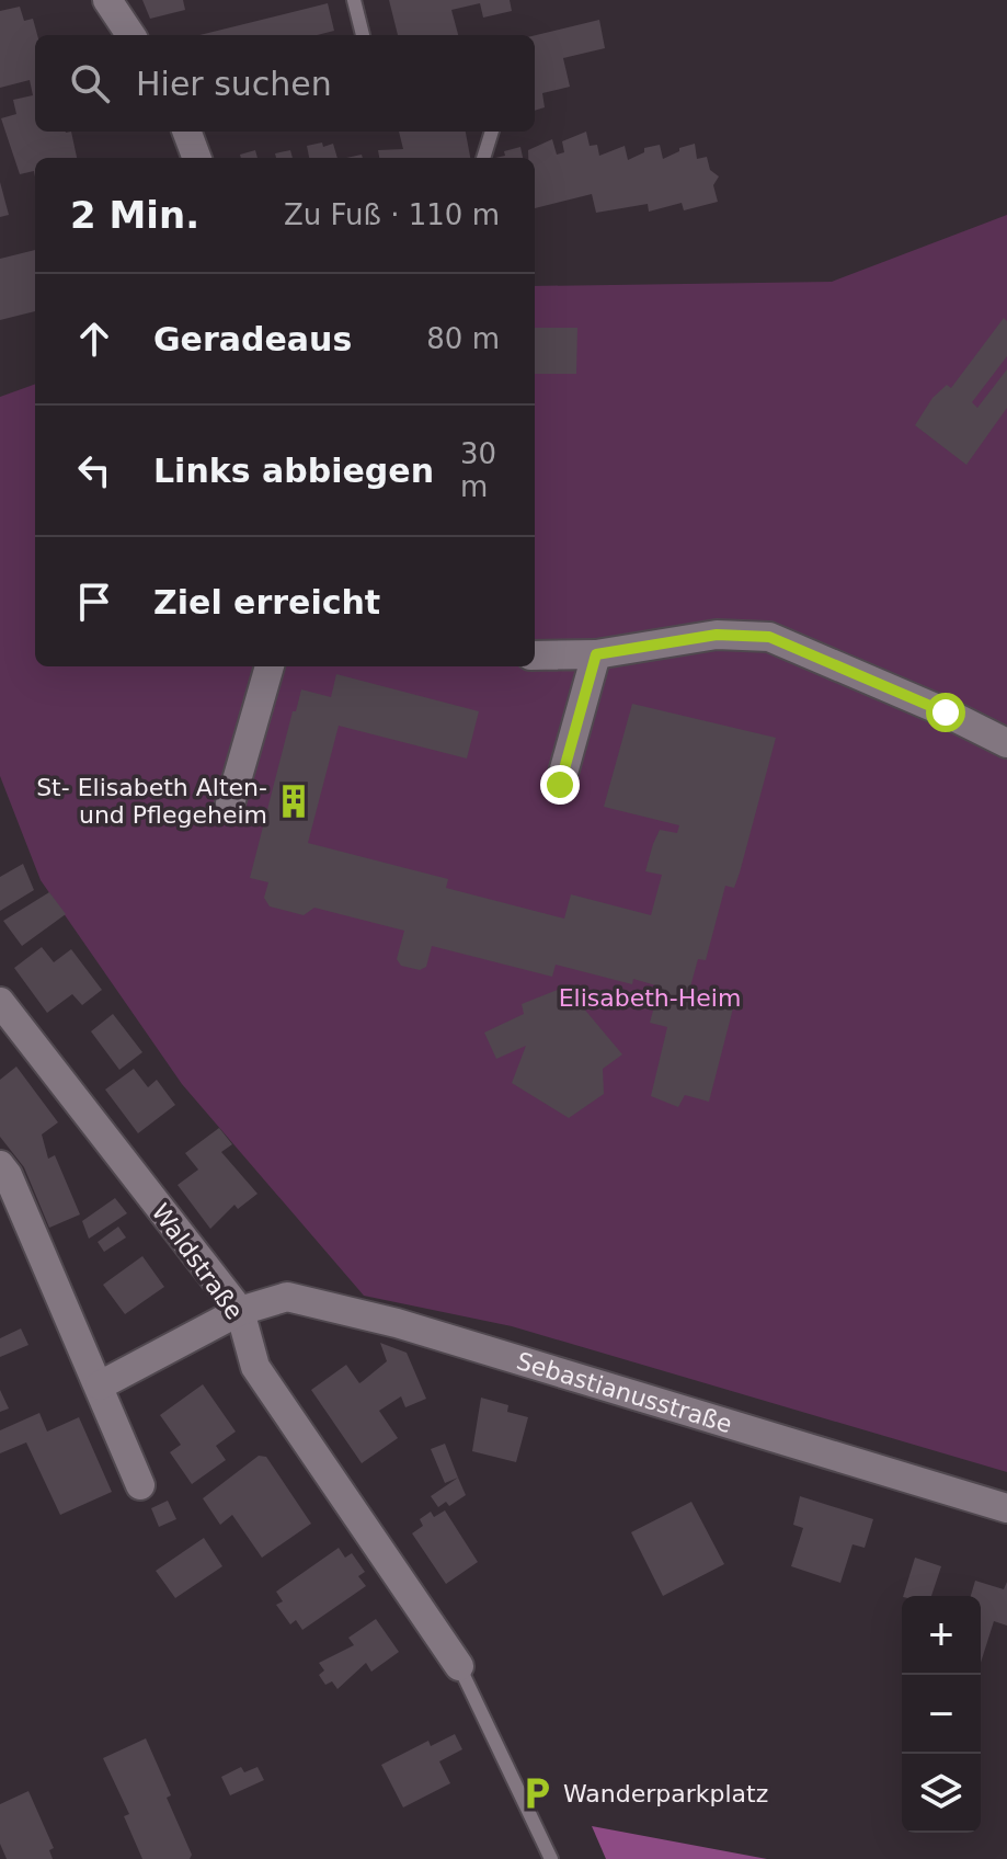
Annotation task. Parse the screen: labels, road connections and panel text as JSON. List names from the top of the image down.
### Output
{
  "streets": {
    "street": ["Waldstraße", "Sebastianusstraße"]
  },
  "crossings": [
    ["Waldstraße", "Sebastianusstraße"]
  ],
  "parks": ["Elisabeth-Heim"],
  "places": {
    "building": ["St- Elisabeth Alten- und Pflegeheim"],
    "parking": ["Wanderparkplatz"]
  },
  "page": {
    "search": "Hier suchen",
    "heading": ["2 Min.", "Zu Fuß · 110 m"],
    "list": [
      ["Geradeaus", "80 m"],
      ["Links abbiegen", "30 m"],
      "Ziel erreicht"
    ],
    "map_buttons": ["+", "−"]
  }
}
